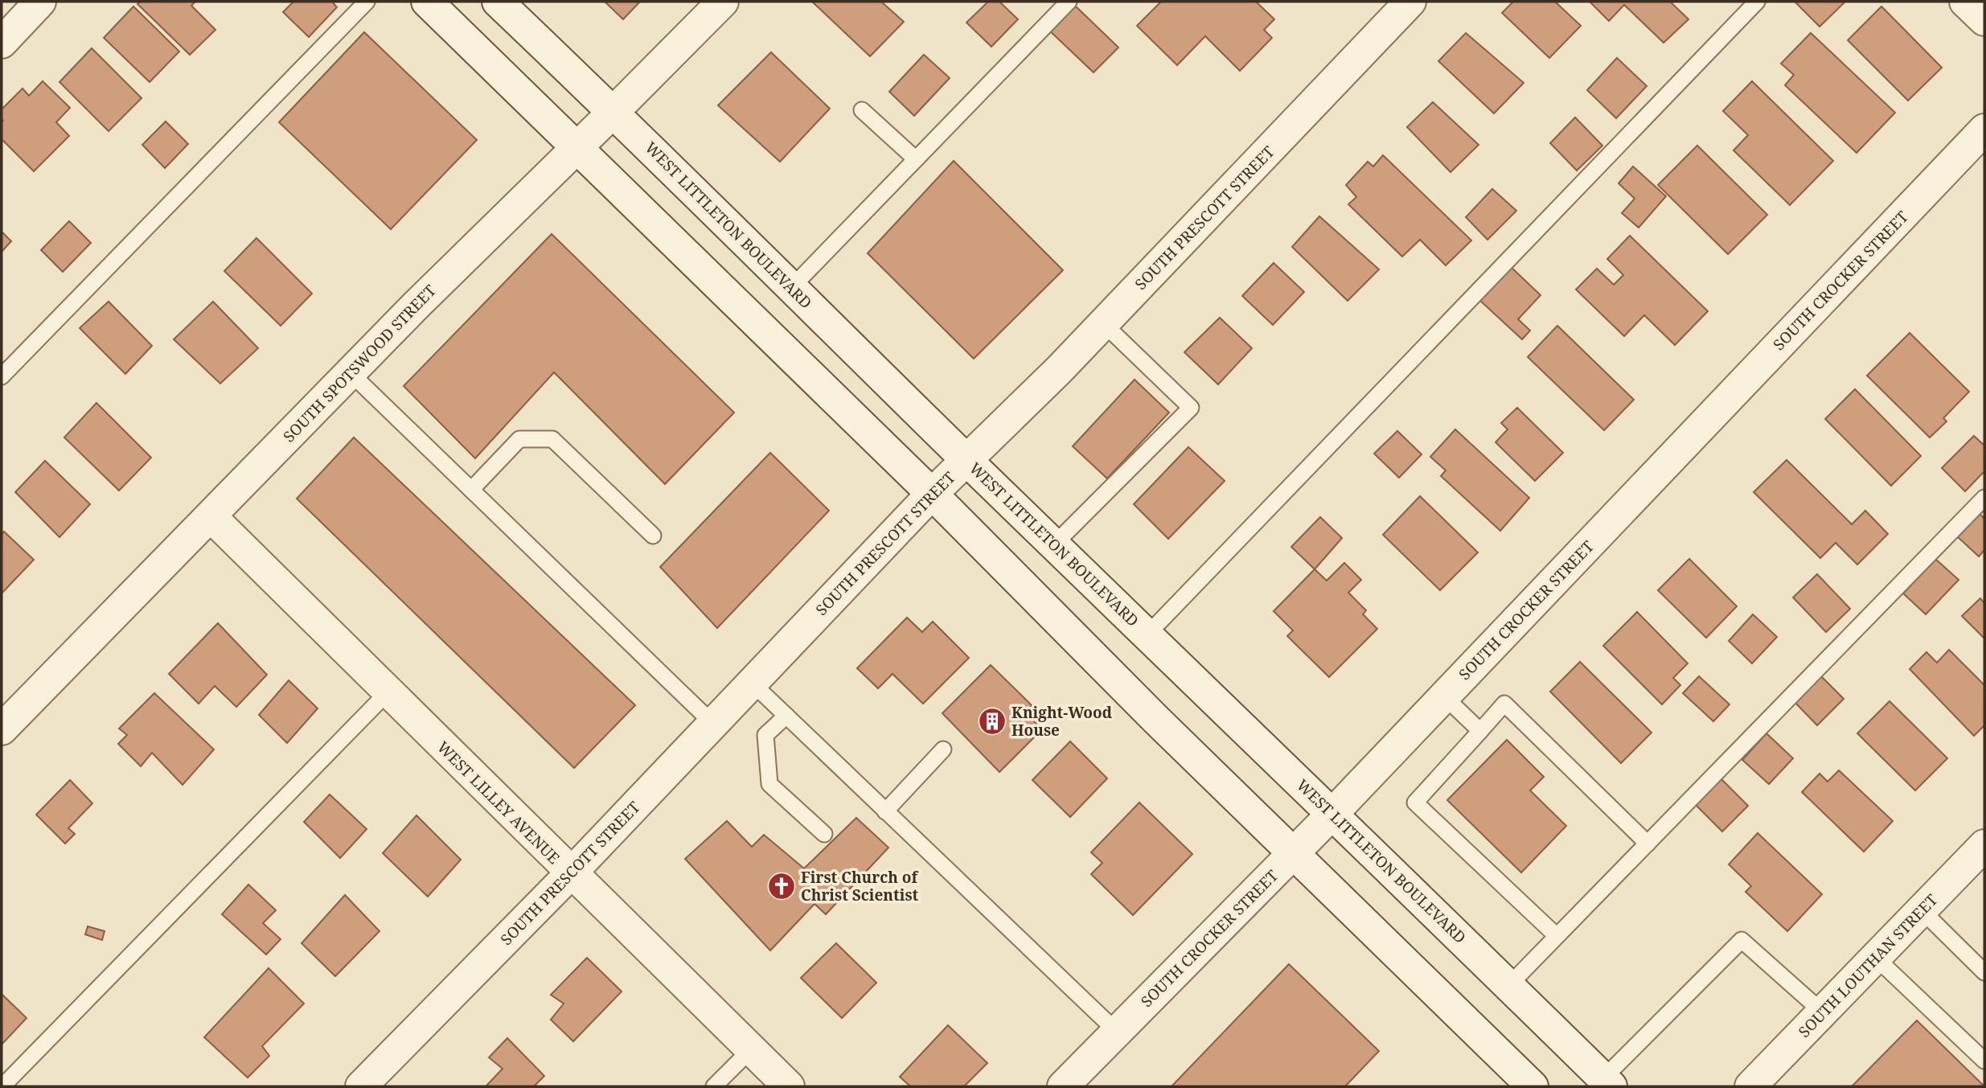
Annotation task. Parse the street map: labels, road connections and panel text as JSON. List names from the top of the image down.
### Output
{
  "streets": {
    "street": [
      "SOUTH PRESCOTT STREET",
      "WEST LITTLETON BOULEVARD",
      "SOUTH CROCKER STREET",
      "SOUTH SPOTSWOOD STREET",
      "WEST LILLEY AVENUE",
      "SOUTH LOUTHAN STREET"
    ]
  },
  "crossings": [
    ["SOUTH PRESCOTT STREET", "WEST LITTLETON BOULEVARD"],
    ["SOUTH PRESCOTT STREET", "WEST LILLEY AVENUE"],
    ["WEST LITTLETON BOULEVARD", "SOUTH CROCKER STREET"],
    ["WEST LITTLETON BOULEVARD", "SOUTH SPOTSWOOD STREET"],
    ["SOUTH SPOTSWOOD STREET", "WEST LILLEY AVENUE"]
  ],
  "places": {
    "building": ["Knight-Wood House"],
    "church": ["First Church of Christ Scientist"]
  }
}
